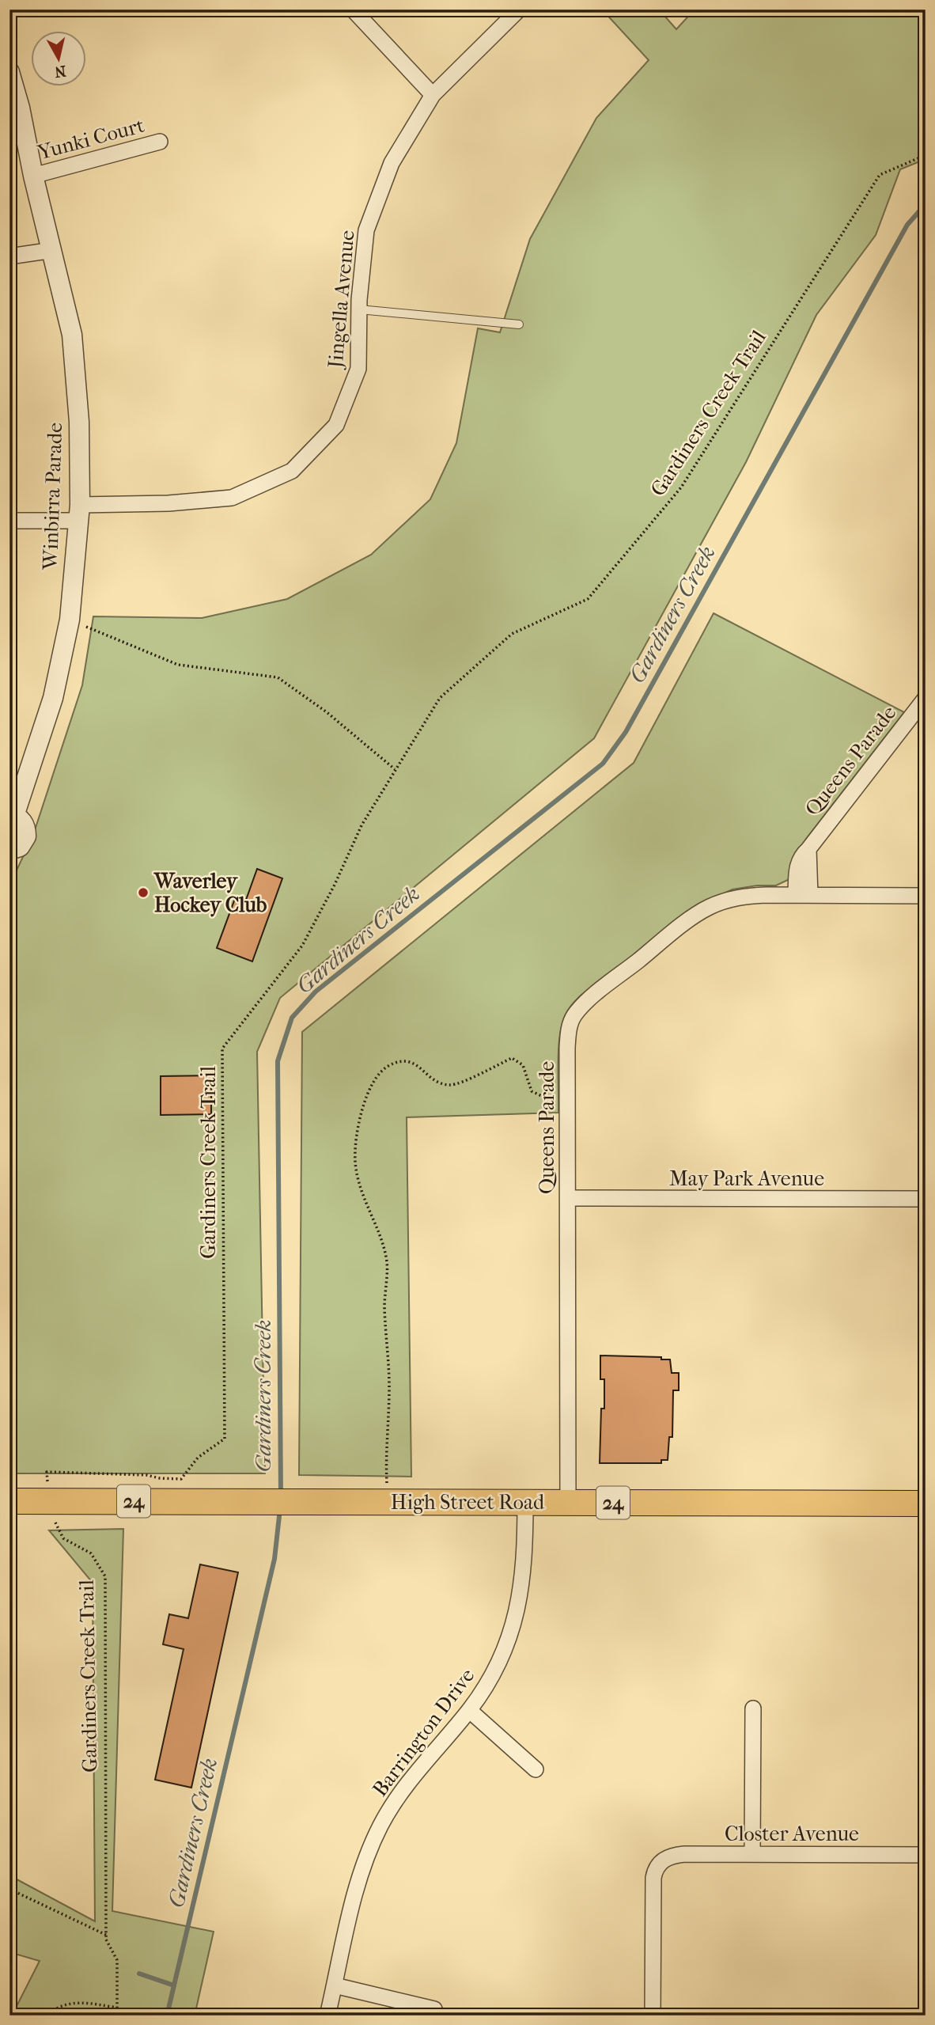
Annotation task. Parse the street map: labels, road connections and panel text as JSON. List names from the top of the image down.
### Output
{
  "streets": {
    "main road": ["24", "High Street Road"],
    "street": [
      "Yunki Court",
      "Jingella Avenue",
      "Winbirra Parade",
      "Queens Parade",
      "May Park Avenue",
      "Barrington Drive",
      "Closter Avenue"
    ],
    "path": ["Gardiners Creek Trail"]
  },
  "crossings": [
    ["Yunki Court", "Winbirra Parade"],
    ["Jingella Avenue", "Winbirra Parade"],
    ["Gardiners Creek Trail", "High Street Road"],
    ["Queens Parade", "May Park Avenue"],
    ["Queens Parade", "High Street Road"],
    ["High Street Road", "Barrington Drive"]
  ],
  "water": ["Gardiners Creek"],
  "places": ["Waverley Hockey Club"],
  "north": "bottom"
}
